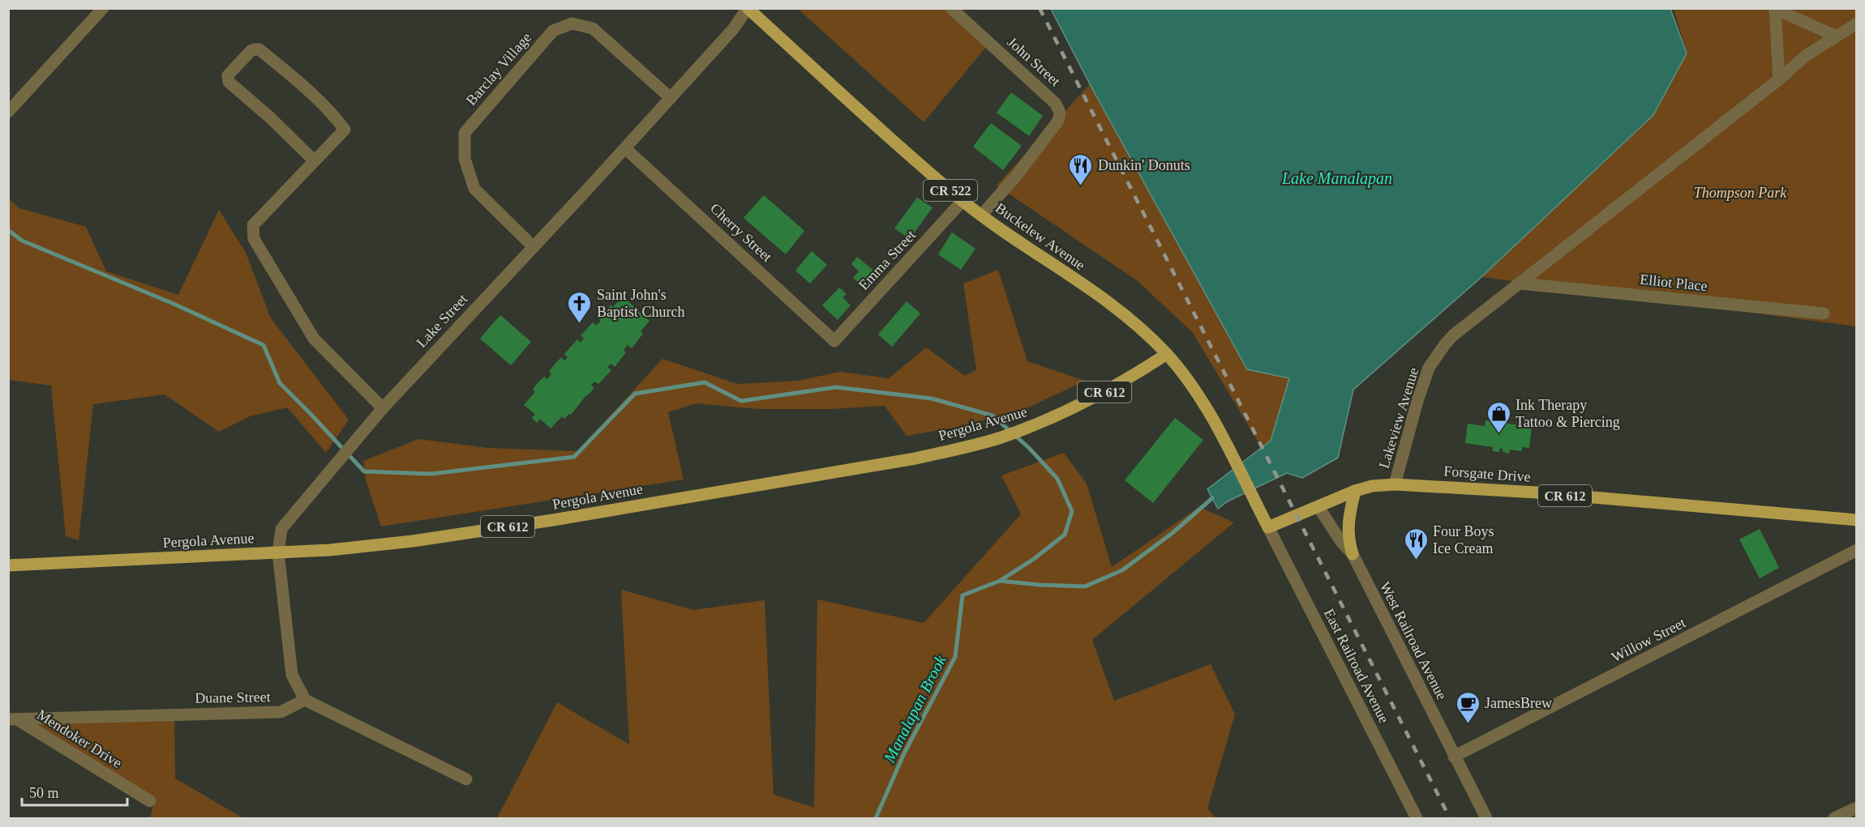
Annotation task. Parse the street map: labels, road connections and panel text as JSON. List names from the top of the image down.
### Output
{
  "streets": {
    "main road": [
      "CR 522",
      "Buckelew Avenue",
      "CR 612",
      "Pergola Avenue",
      "Forsgate Drive"
    ],
    "street": [
      "John Street",
      "Barclay Village",
      "Cherry Street",
      "Emma Street",
      "Elliot Place",
      "Lake Street",
      "Lakeview Avenue",
      "Willow Street",
      "West Railroad Avenue",
      "East Railroad Avenue",
      "Duane Street",
      "Mendoker Drive"
    ]
  },
  "crossings": [
    ["John Street", "Buckelew Avenue"],
    ["Barclay Village", "Lake Street"],
    ["Cherry Street", "Emma Street"],
    ["Cherry Street", "Lake Street"],
    ["Buckelew Avenue", "Emma Street"],
    ["Buckelew Avenue", "Lake Street"],
    ["Buckelew Avenue", "Pergola Avenue"],
    ["Buckelew Avenue", "Forsgate Drive"],
    ["Buckelew Avenue", "East Railroad Avenue"],
    ["Elliot Place", "Lakeview Avenue"],
    ["Lake Street", "Pergola Avenue"],
    ["Lake Street", "Duane Street"],
    ["Lakeview Avenue", "Forsgate Drive"],
    ["Forsgate Drive", "West Railroad Avenue"],
    ["Forsgate Drive", "East Railroad Avenue"],
    ["Willow Street", "West Railroad Avenue"],
    ["Duane Street", "Mendoker Drive"]
  ],
  "water": ["Lake Manalapan", "Manalapan Brook"],
  "parks": ["Thompson Park"],
  "places": {
    "restaurant": ["Dunkin' Donuts", "Four Boys Ice Cream"],
    "church": ["Saint John's Baptist Church"],
    "shop": ["Ink Therapy Tattoo & Piercing"],
    "cafe": ["JamesBrew"]
  },
  "scale_bar": "50 m"
}
